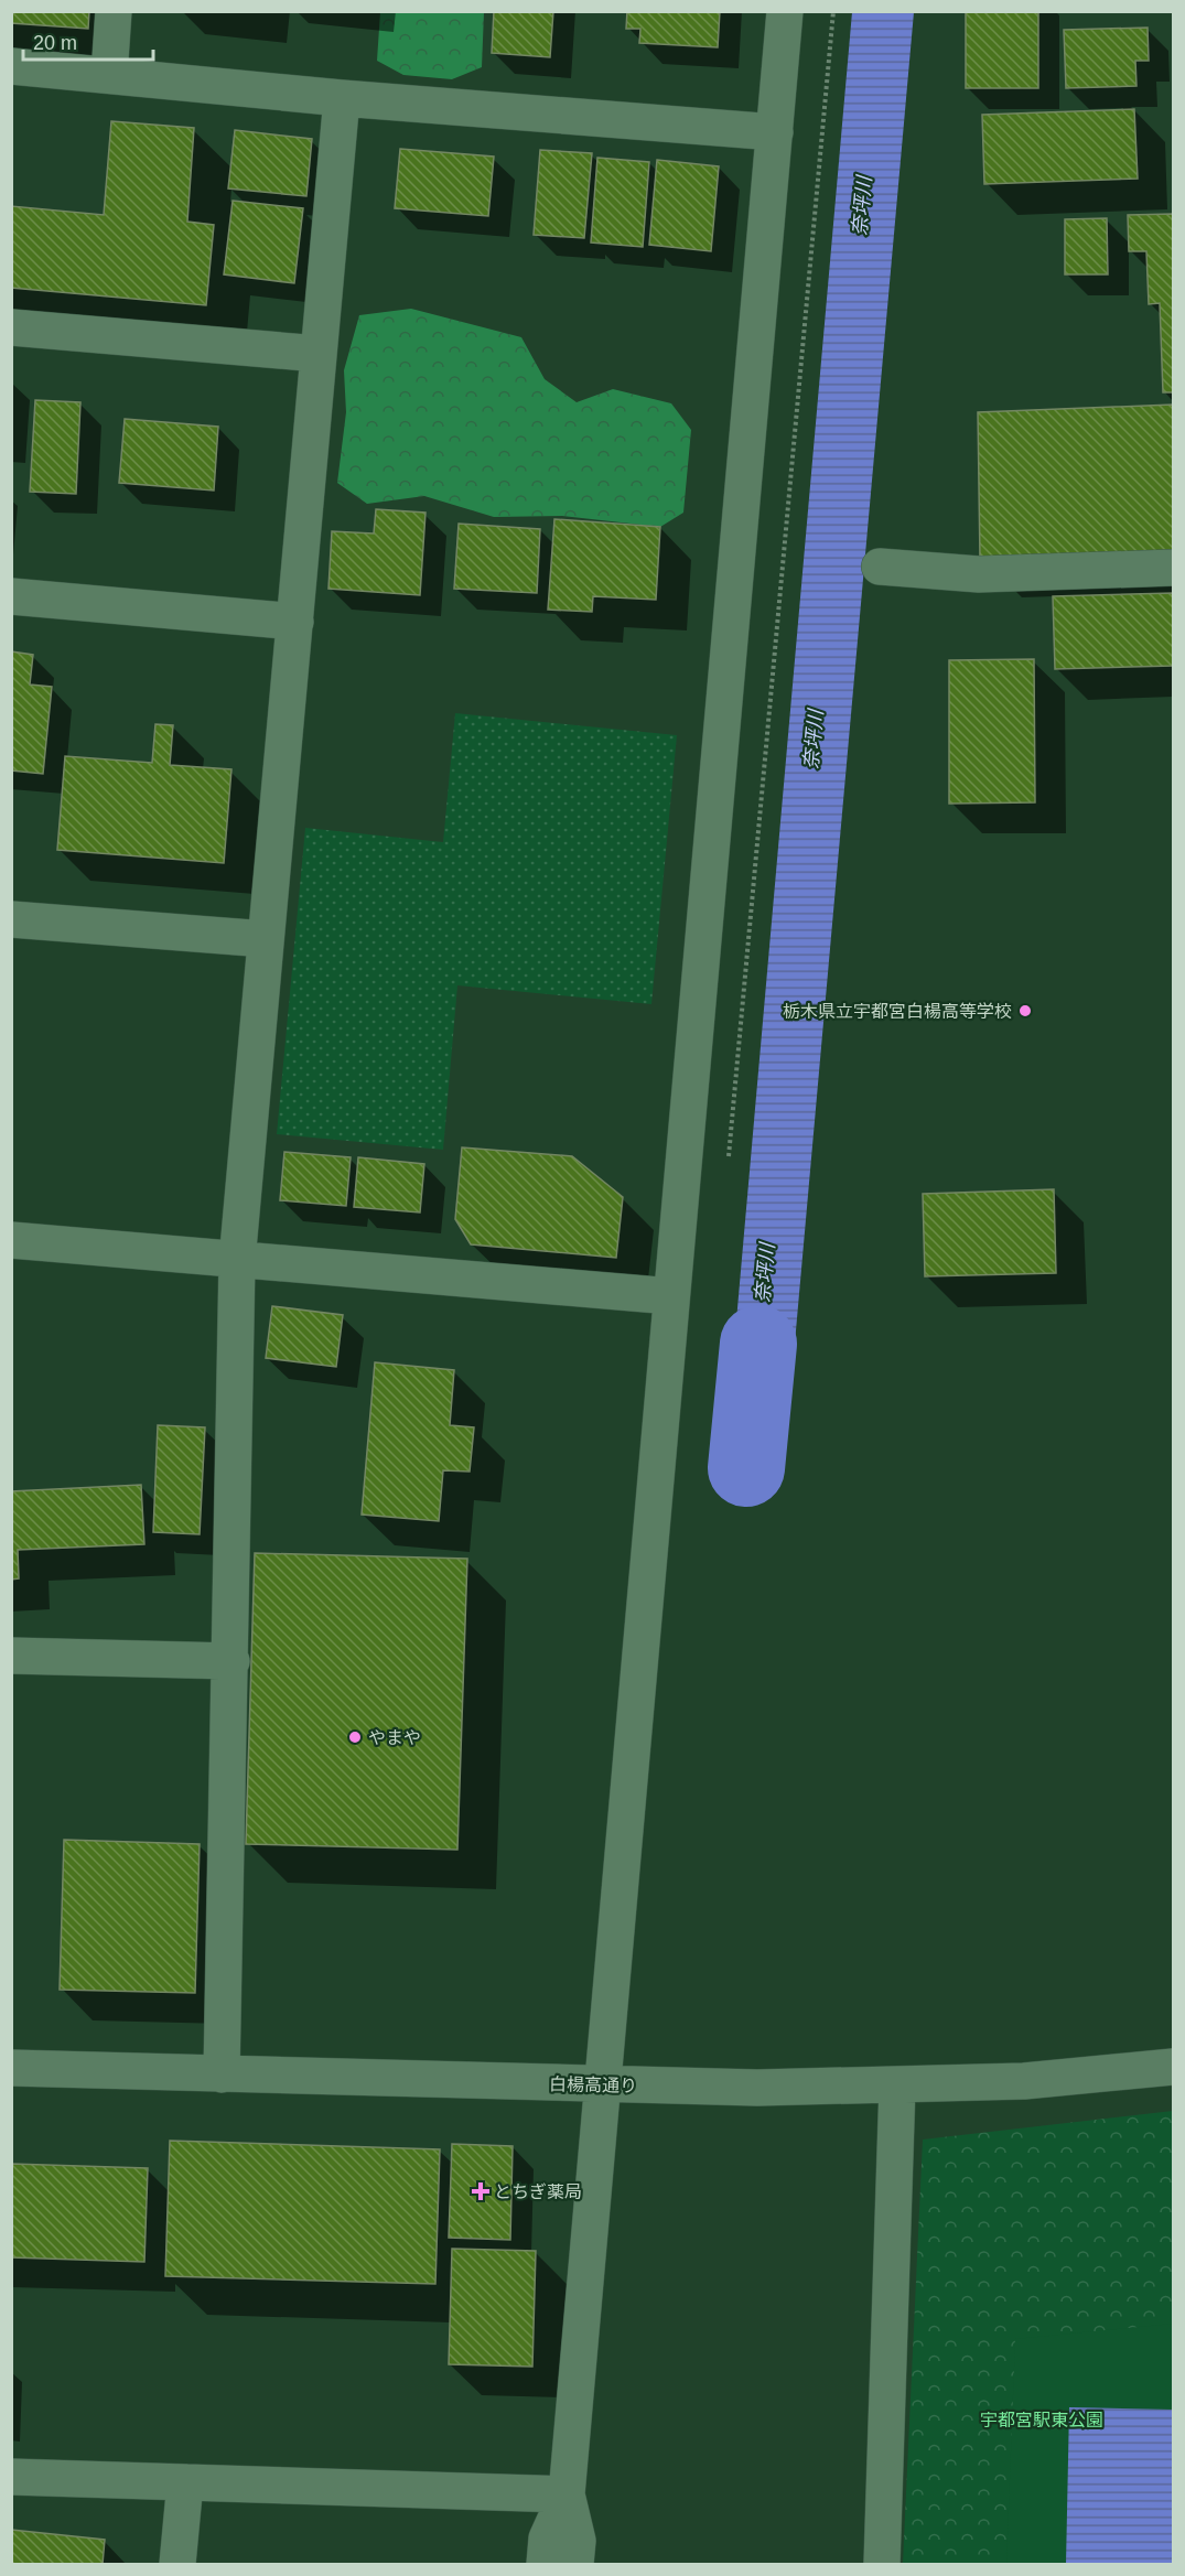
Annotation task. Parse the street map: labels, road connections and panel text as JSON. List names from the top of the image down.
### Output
{
  "streets": {
    "street": ["白楊高通り"]
  },
  "water": ["奈坪川"],
  "parks": ["宇都宮駅東公園"],
  "places": {
    "other": ["栃木県立宇都宮白楊高等学校", "やまや"],
    "health": ["とちぎ薬局"]
  },
  "scale_bar": "20 m"
}
